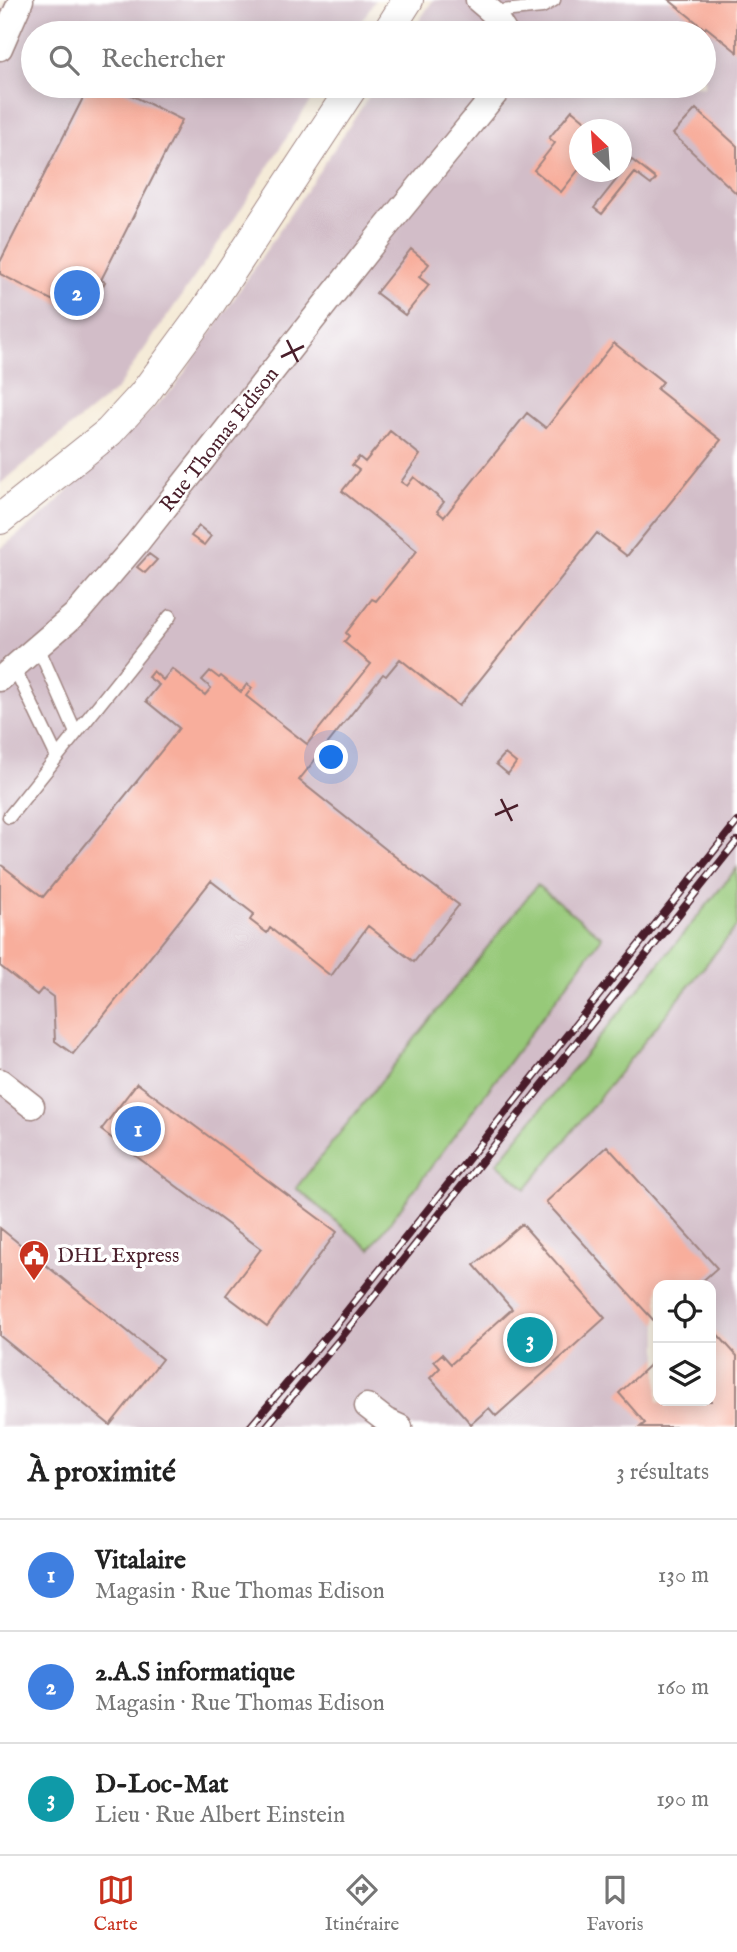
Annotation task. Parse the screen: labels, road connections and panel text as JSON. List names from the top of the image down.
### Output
{
  "streets": {
    "street": ["Rue Thomas Edison"]
  },
  "places": {
    "public building": ["DHL Express"]
  },
  "north": "top left",
  "page": {
    "search": "Rechercher",
    "pins": ["2", "1", "3"],
    "heading": ["À proximité", "3 résultats"],
    "list": [
      {
        "mark": "1",
        "name": "Vitalaire",
        "note": "Magasin · Rue Thomas Edison",
        "value": "130 m"
      },
      {
        "mark": "2",
        "name": "2.A.S informatique",
        "note": "Magasin · Rue Thomas Edison",
        "value": "160 m"
      },
      {
        "mark": "3",
        "name": "D-Loc-Mat",
        "note": "Lieu · Rue Albert Einstein",
        "value": "190 m"
      }
    ],
    "nav": ["Carte", "Itinéraire", "Favoris"]
  }
}
